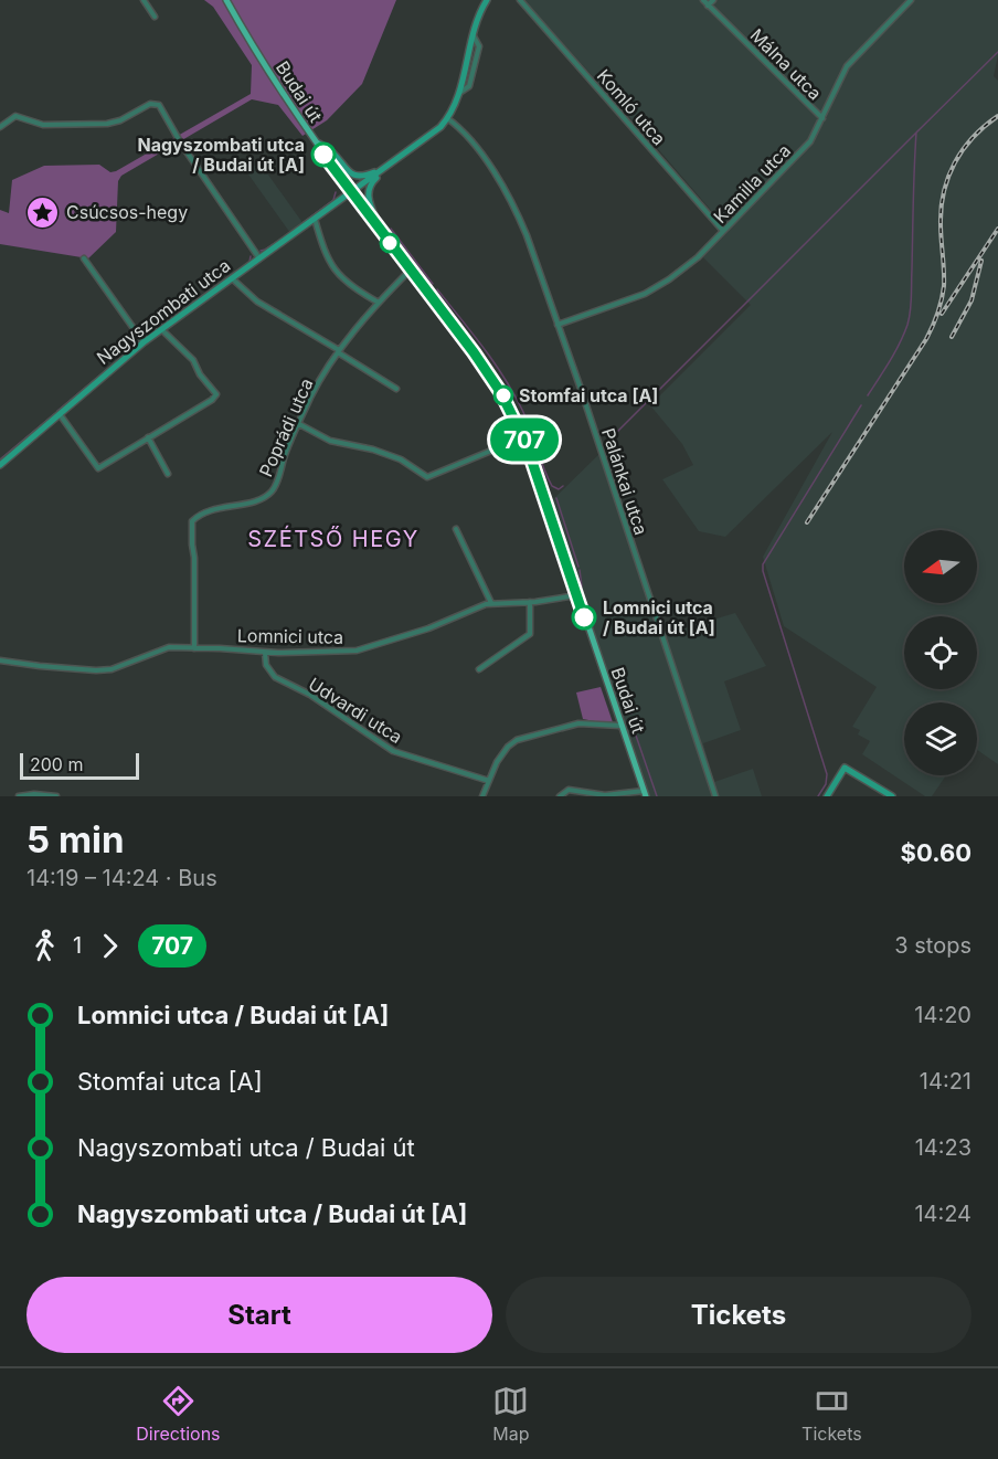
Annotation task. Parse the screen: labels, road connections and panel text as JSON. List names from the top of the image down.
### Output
{
  "streets": {
    "main road": ["Budai út"],
    "street": [
      "Málna utca",
      "Komló utca",
      "Kamilla utca",
      "Nagyszombati utca",
      "Poprádi utca",
      "Palánkai utca",
      "Lomnici utca",
      "Udvardi utca"
    ]
  },
  "crossings": [
    ["Málna utca", "Kamilla utca"],
    ["Budai út", "Nagyszombati utca"],
    ["Budai út", "Poprádi utca"],
    ["Budai út", "Lomnici utca"],
    ["Komló utca", "Kamilla utca"],
    ["Kamilla utca", "Palánkai utca"],
    ["Nagyszombati utca", "Palánkai utca"],
    ["Poprádi utca", "Lomnici utca"],
    ["Lomnici utca", "Udvardi utca"]
  ],
  "districts": ["SZÉTSŐ HEGY"],
  "places": {
    "other": ["Nagyszombati utca / Budai út [A]", "Stomfai utca [A]", "Lomnici utca / Budai út [A]"],
    "place": ["Csúcsos-hegy"]
  },
  "lines": ["bus line 707"],
  "scale_bar": "200 m",
  "north": "left",
  "page": {
    "on_map": "707",
    "scale": "200 m",
    "heading": ["5 min", "14:19 – 14:24 · Bus", "$0.60"],
    "legs": ["1", "707", "3 stops"],
    "list": [
      {
        "name": "Lomnici utca / Budai út [A]",
        "value": "14:20"
      },
      {
        "name": "Stomfai utca [A]",
        "value": "14:21"
      },
      {
        "name": "Nagyszombati utca / Budai út",
        "value": "14:23"
      },
      {
        "name": "Nagyszombati utca / Budai út [A]",
        "value": "14:24"
      }
    ],
    "buttons": ["Start", "Tickets"],
    "tabs": ["Directions", "Map", "Tickets"]
  }
}
